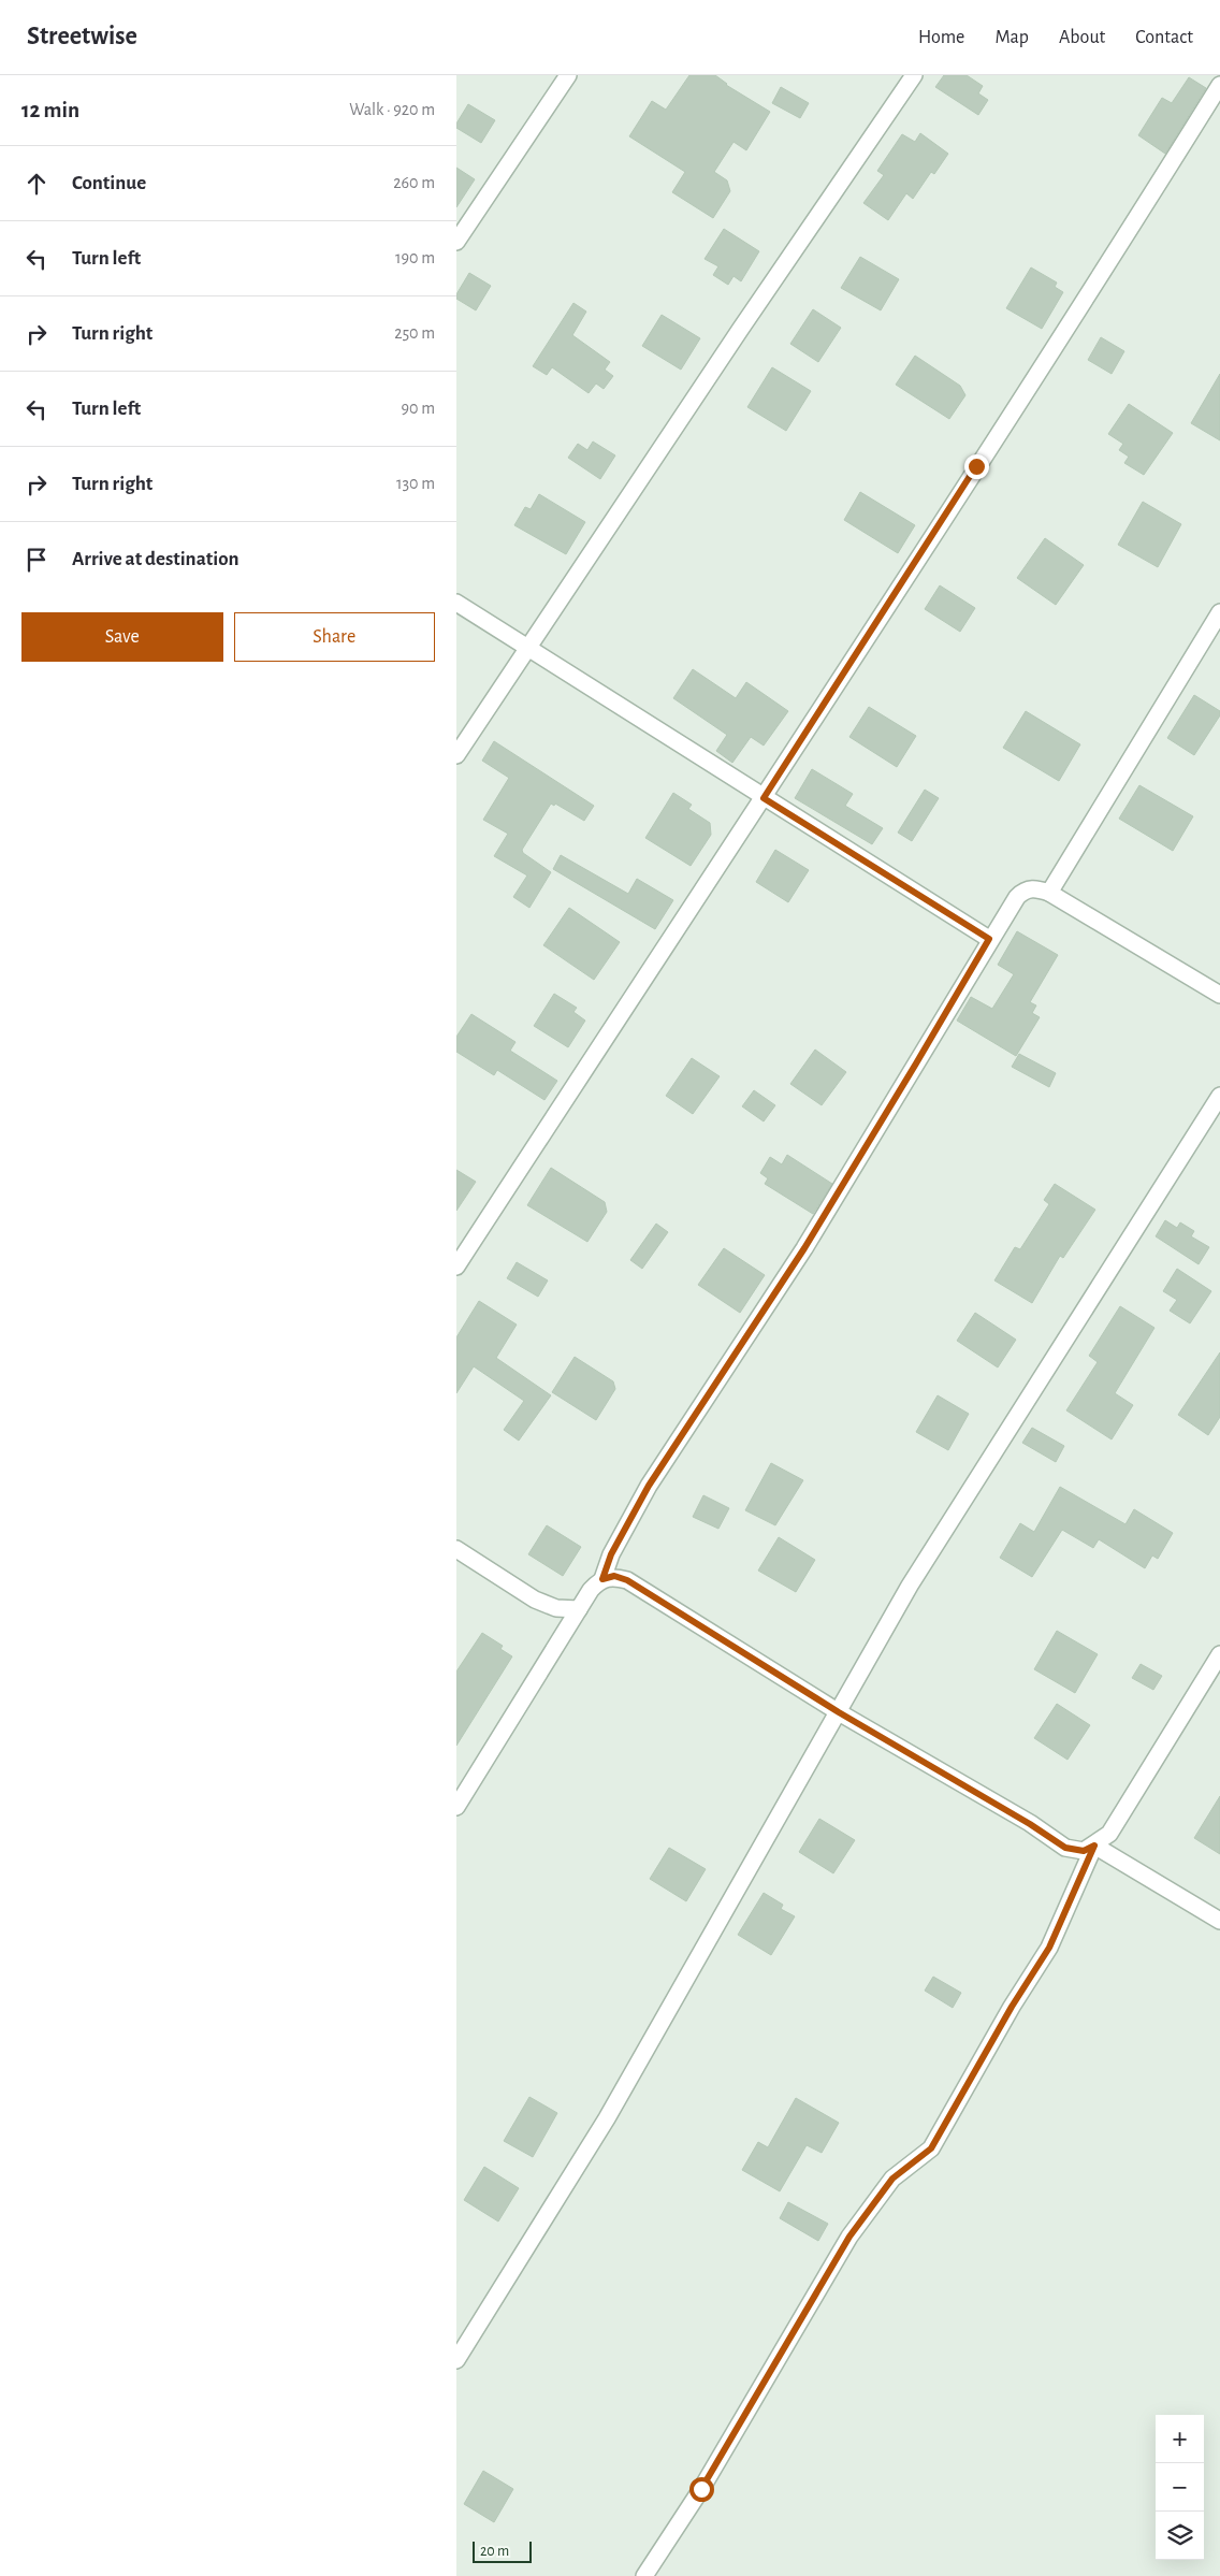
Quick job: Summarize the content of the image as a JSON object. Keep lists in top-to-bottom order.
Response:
{
  "scale_bar": "20 m",
  "page": {
    "header": "Streetwise",
    "nav": [
      "Home",
      "Map",
      "About",
      "Contact"
    ],
    "heading": ["12 min", "Walk · 920 m"],
    "list": [
      ["Continue", "260 m"],
      ["Turn left", "190 m"],
      ["Turn right", "250 m"],
      ["Turn left", "90 m"],
      ["Turn right", "130 m"],
      "Arrive at destination"
    ],
    "buttons": ["Save", "Share"],
    "map_buttons": ["+", "−"],
    "scale": "20 m"
  }
}
